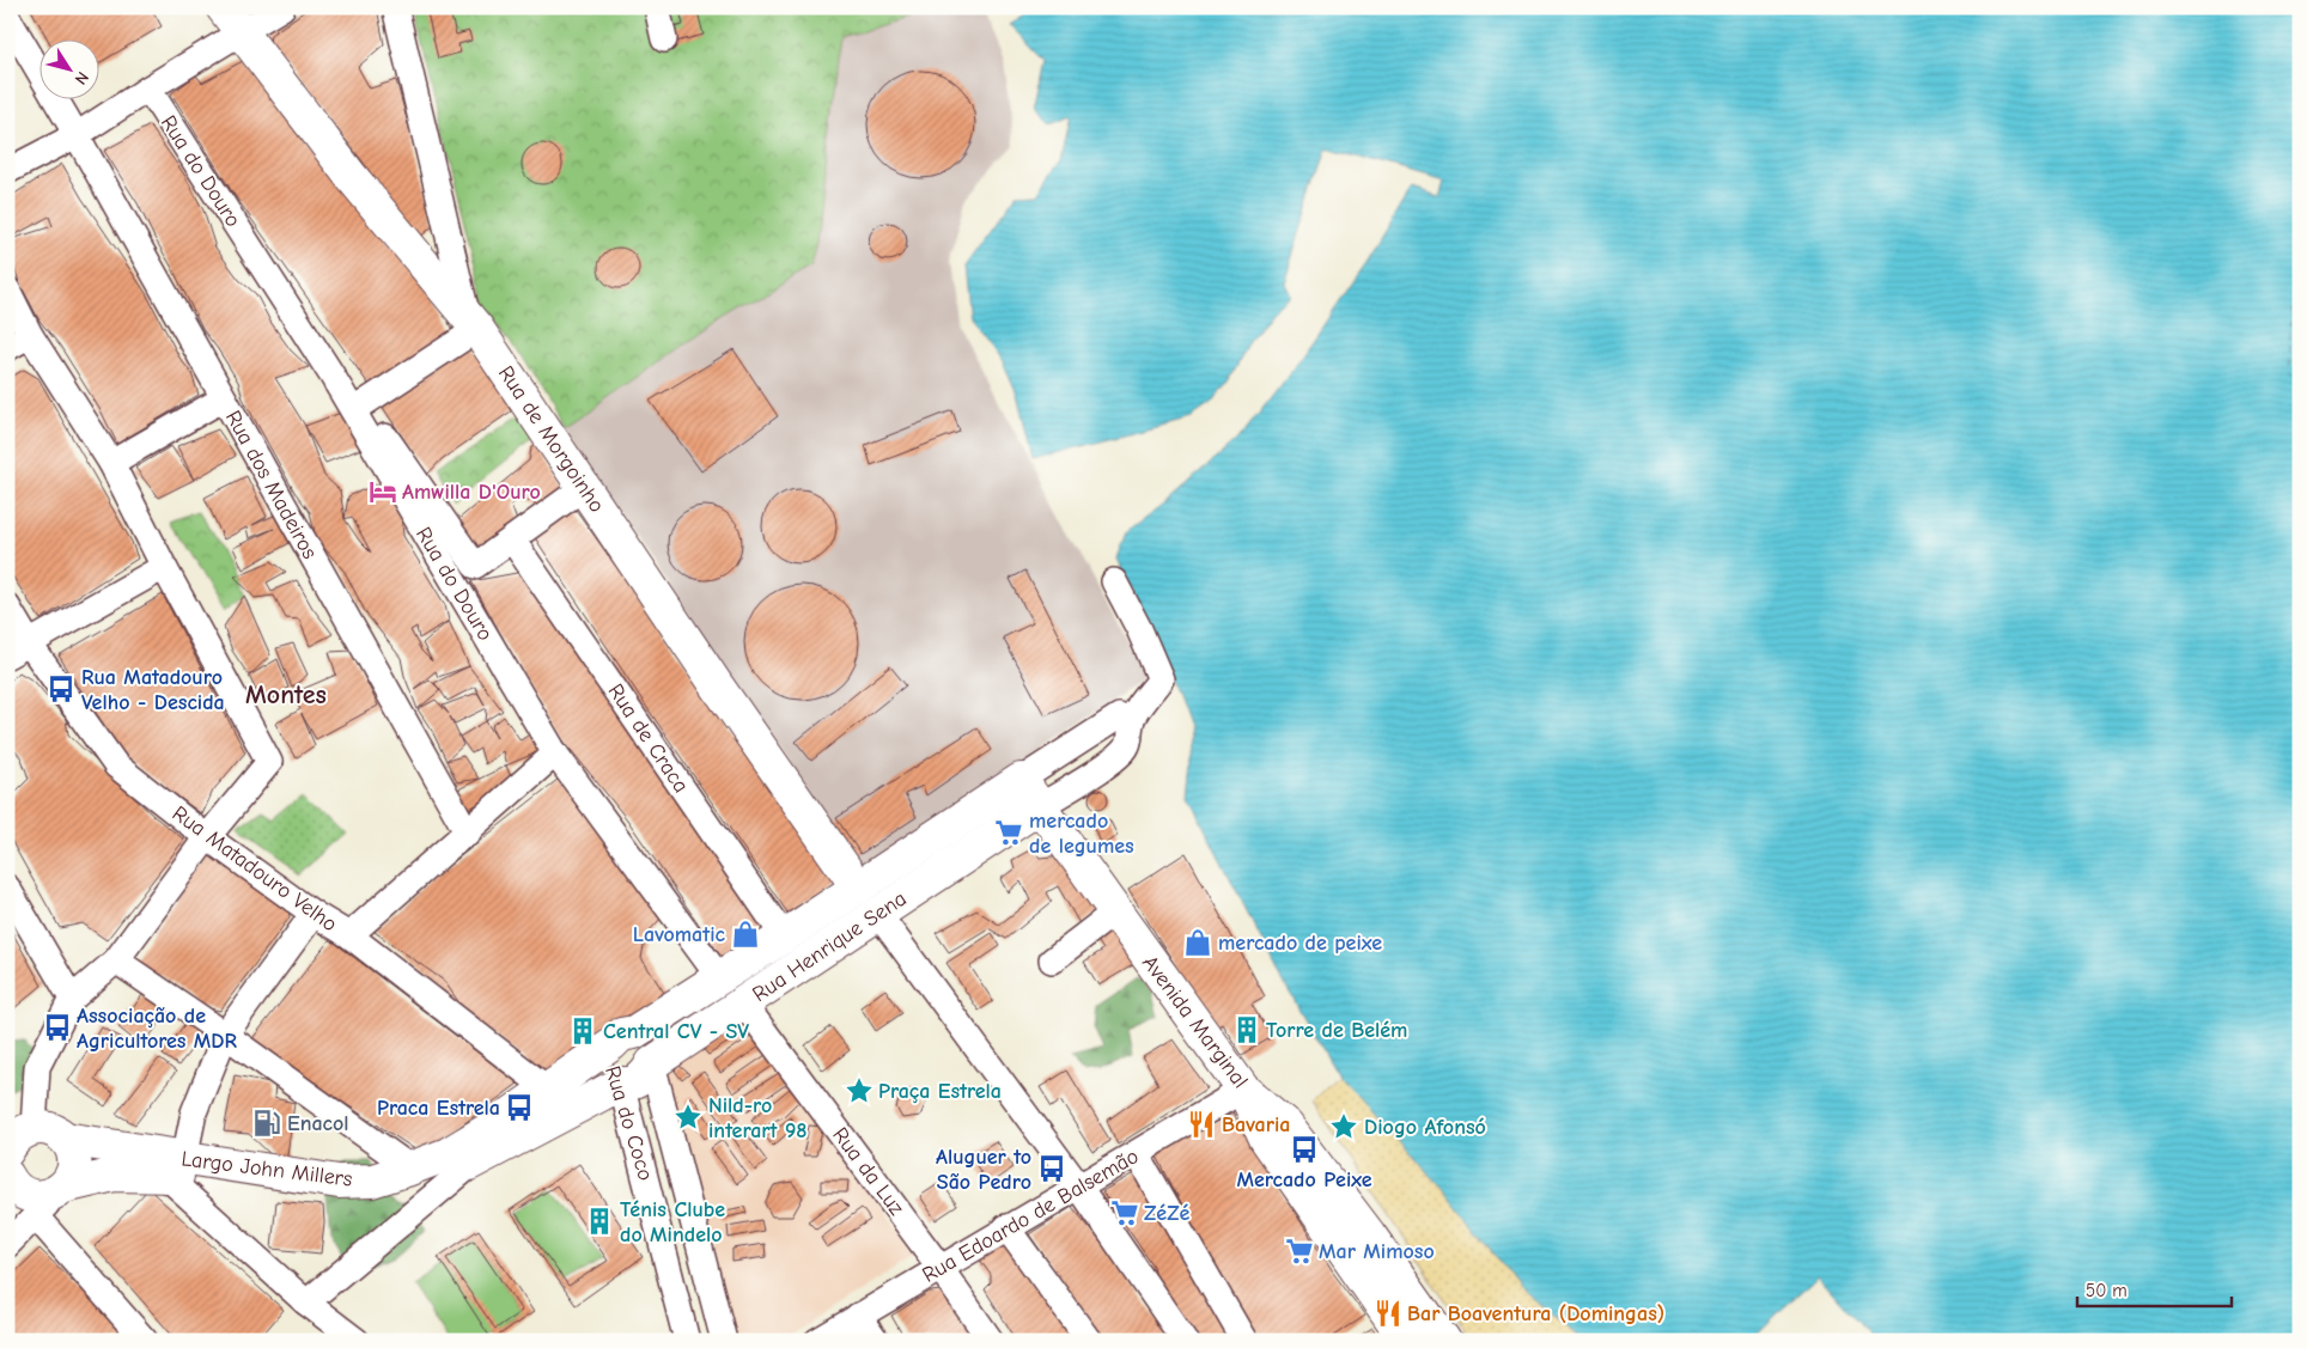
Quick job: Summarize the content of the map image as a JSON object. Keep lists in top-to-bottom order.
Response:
{
  "streets": {
    "main road": [
      "Rua de Morgoinho",
      "Rua Henrique Sena",
      "Avenida Marginal",
      "Rua do Coco",
      "Largo John Millers"
    ],
    "street": [
      "Rua do Douro",
      "Rua dos Madeiros",
      "Rua de Craca",
      "Rua Matadouro Velho",
      "Rua da Luz",
      "Rua Edoardo de Balsemão"
    ]
  },
  "crossings": [
    ["Rua do Douro", "Rua Henrique Sena"],
    ["Rua de Morgoinho", "Rua Henrique Sena"],
    ["Rua de Craca", "Rua Henrique Sena"],
    ["Rua Matadouro Velho", "Largo John Millers"],
    ["Rua Henrique Sena", "Avenida Marginal"],
    ["Rua Henrique Sena", "Rua do Coco"],
    ["Rua Henrique Sena", "Largo John Millers"],
    ["Rua Henrique Sena", "Rua da Luz"],
    ["Avenida Marginal", "Rua Edoardo de Balsemão"],
    ["Rua do Coco", "Largo John Millers"],
    ["Rua da Luz", "Rua Edoardo de Balsemão"]
  ],
  "districts": ["Montes"],
  "places": {
    "hotel": ["Amwilla D'Ouro"],
    "bus stop": [
      "Rua Matadouro Velho - Descida",
      "Associação de Agricultores MDR",
      "Praca Estrela",
      "Mercado Peixe",
      "Aluguer to São Pedro"
    ],
    "supermarket": ["mercado de legumes", "ZéZé", "Mar Mimoso"],
    "shop": ["Lavomatic", "mercado de peixe"],
    "building": ["Torre de Belém", "Central CV - SV", "Ténis Clube do Mindelo"],
    "place": ["Praça Estrela", "Nild-ro interart 98", "Diogo Afonsó"],
    "fuel station": ["Enacol"],
    "restaurant": ["Bavaria", "Bar Boaventura (Domingas)"]
  },
  "scale_bar": "50 m",
  "north": "bottom right"
}
